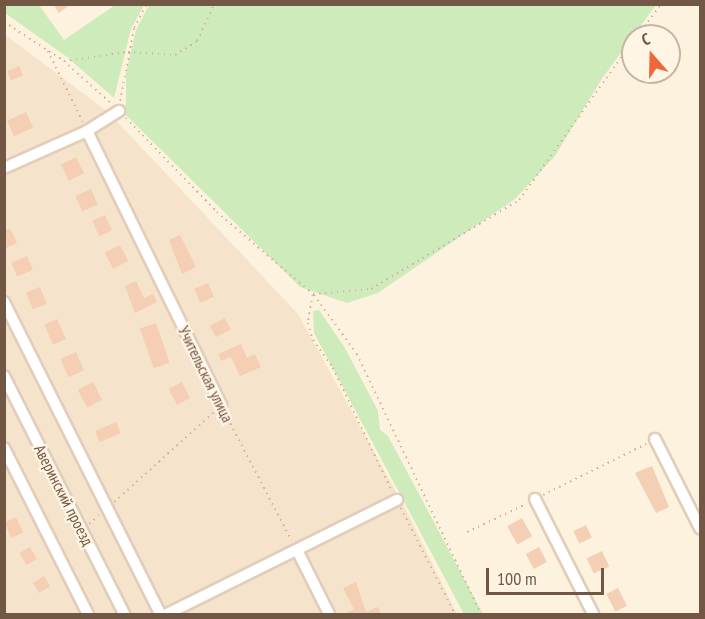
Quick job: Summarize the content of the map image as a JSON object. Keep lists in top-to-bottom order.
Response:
{
  "streets": {
    "street": ["Учительская улица", "Аверинский проезд"]
  },
  "scale_bar": "100 m",
  "north": "top"
}
